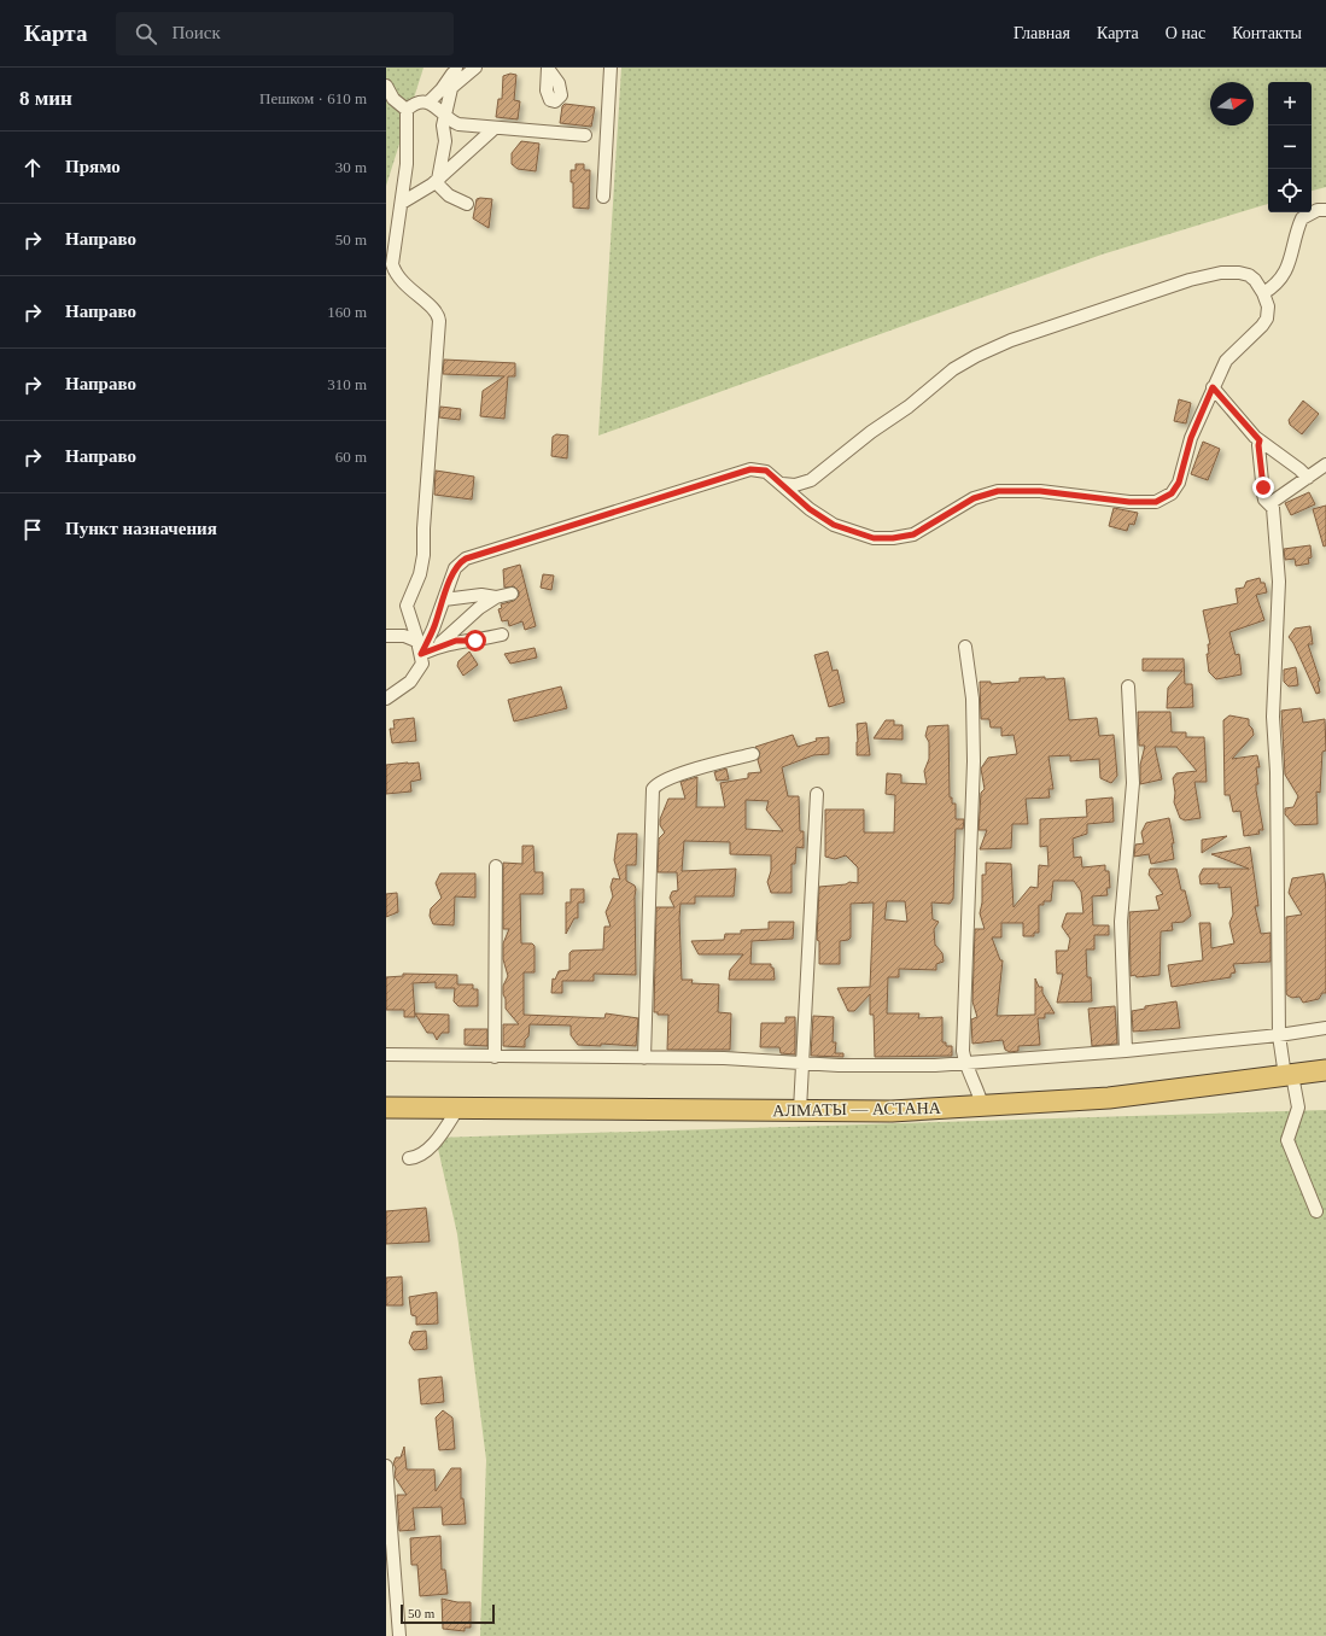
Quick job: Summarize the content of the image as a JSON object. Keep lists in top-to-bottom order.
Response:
{
  "streets": {
    "highway": ["АЛМАТЫ — АСТАНА"]
  },
  "scale_bar": "50 m",
  "north": "right",
  "page": {
    "header": "Карта",
    "search": "Поиск",
    "nav": [
      "Главная",
      "Карта",
      "О нас",
      "Контакты"
    ],
    "heading": ["8 мин", "Пешком · 610 m"],
    "map_buttons": ["+", "−"],
    "list": [
      ["Прямо", "30 m"],
      ["Направо", "50 m"],
      ["Направо", "160 m"],
      ["Направо", "310 m"],
      ["Направо", "60 m"],
      "Пункт назначения"
    ],
    "scale": "50 m"
  }
}
